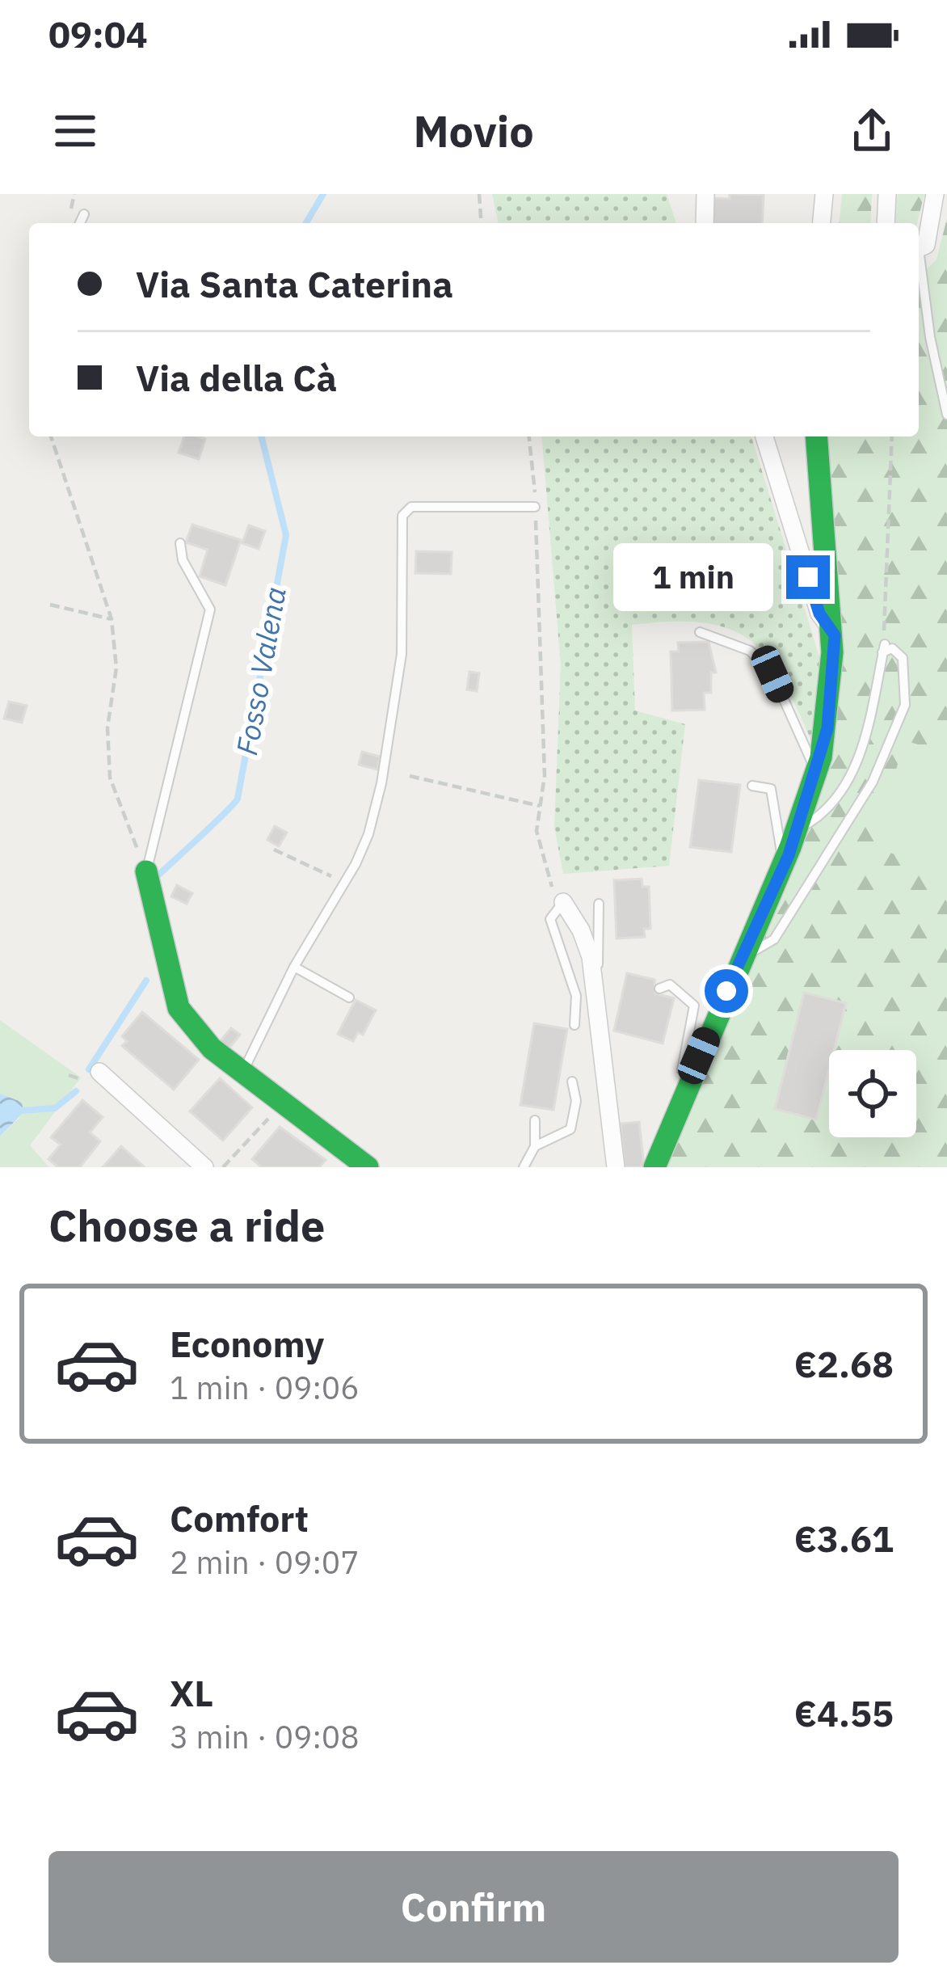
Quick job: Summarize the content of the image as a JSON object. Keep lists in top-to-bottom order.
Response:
{
  "water": ["Fosso Valena"],
  "page": {
    "status": "09:04",
    "header": "Movio",
    "banner": ["Via Santa Caterina", "Via della Cà"],
    "bubble": "1 min",
    "heading": "Choose a ride",
    "list": [
      {
        "name": "Economy",
        "note": "1 min · 09:06",
        "value": "€2.68"
      },
      {
        "name": "Comfort",
        "note": "2 min · 09:07",
        "value": "€3.61"
      },
      {
        "name": "XL",
        "note": "3 min · 09:08",
        "value": "€4.55"
      }
    ],
    "buttons": "Confirm"
  }
}
